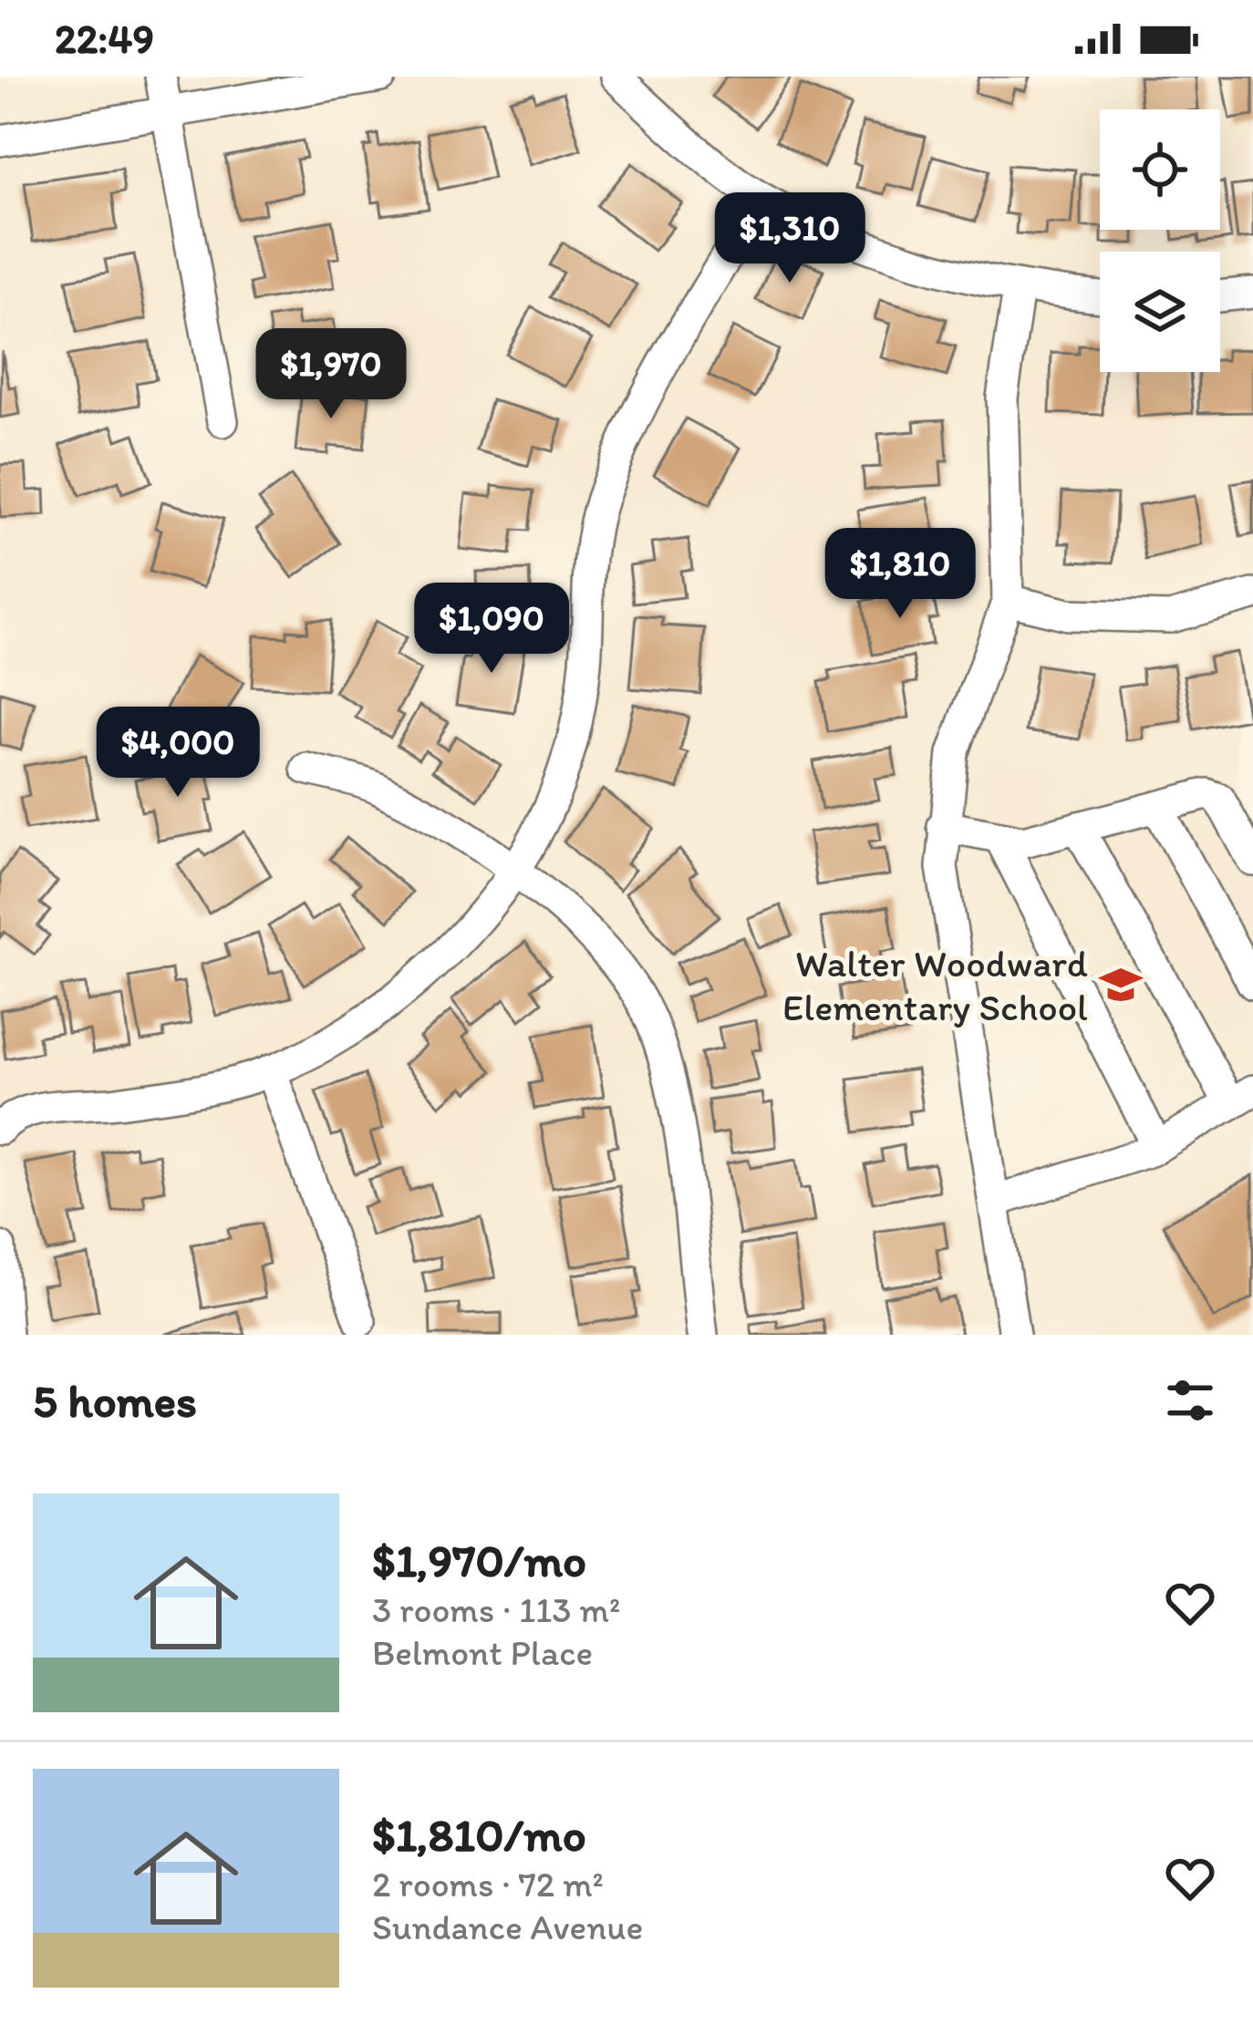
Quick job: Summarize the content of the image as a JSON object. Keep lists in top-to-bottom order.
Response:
{
  "places": {
    "school or university": ["Walter Woodward Elementary School"]
  },
  "page": {
    "status": "22:49",
    "price": [
      "$1,310",
      "$1,970",
      "$1,810",
      "$1,090",
      "$4,000"
    ],
    "heading": "5 homes",
    "list": [
      {
        "name": "$1,970/mo",
        "note": "3 rooms · 113 m² · Belmont Place"
      },
      {
        "name": "$1,810/mo",
        "note": "2 rooms · 72 m² · Sundance Avenue"
      }
    ]
  }
}
